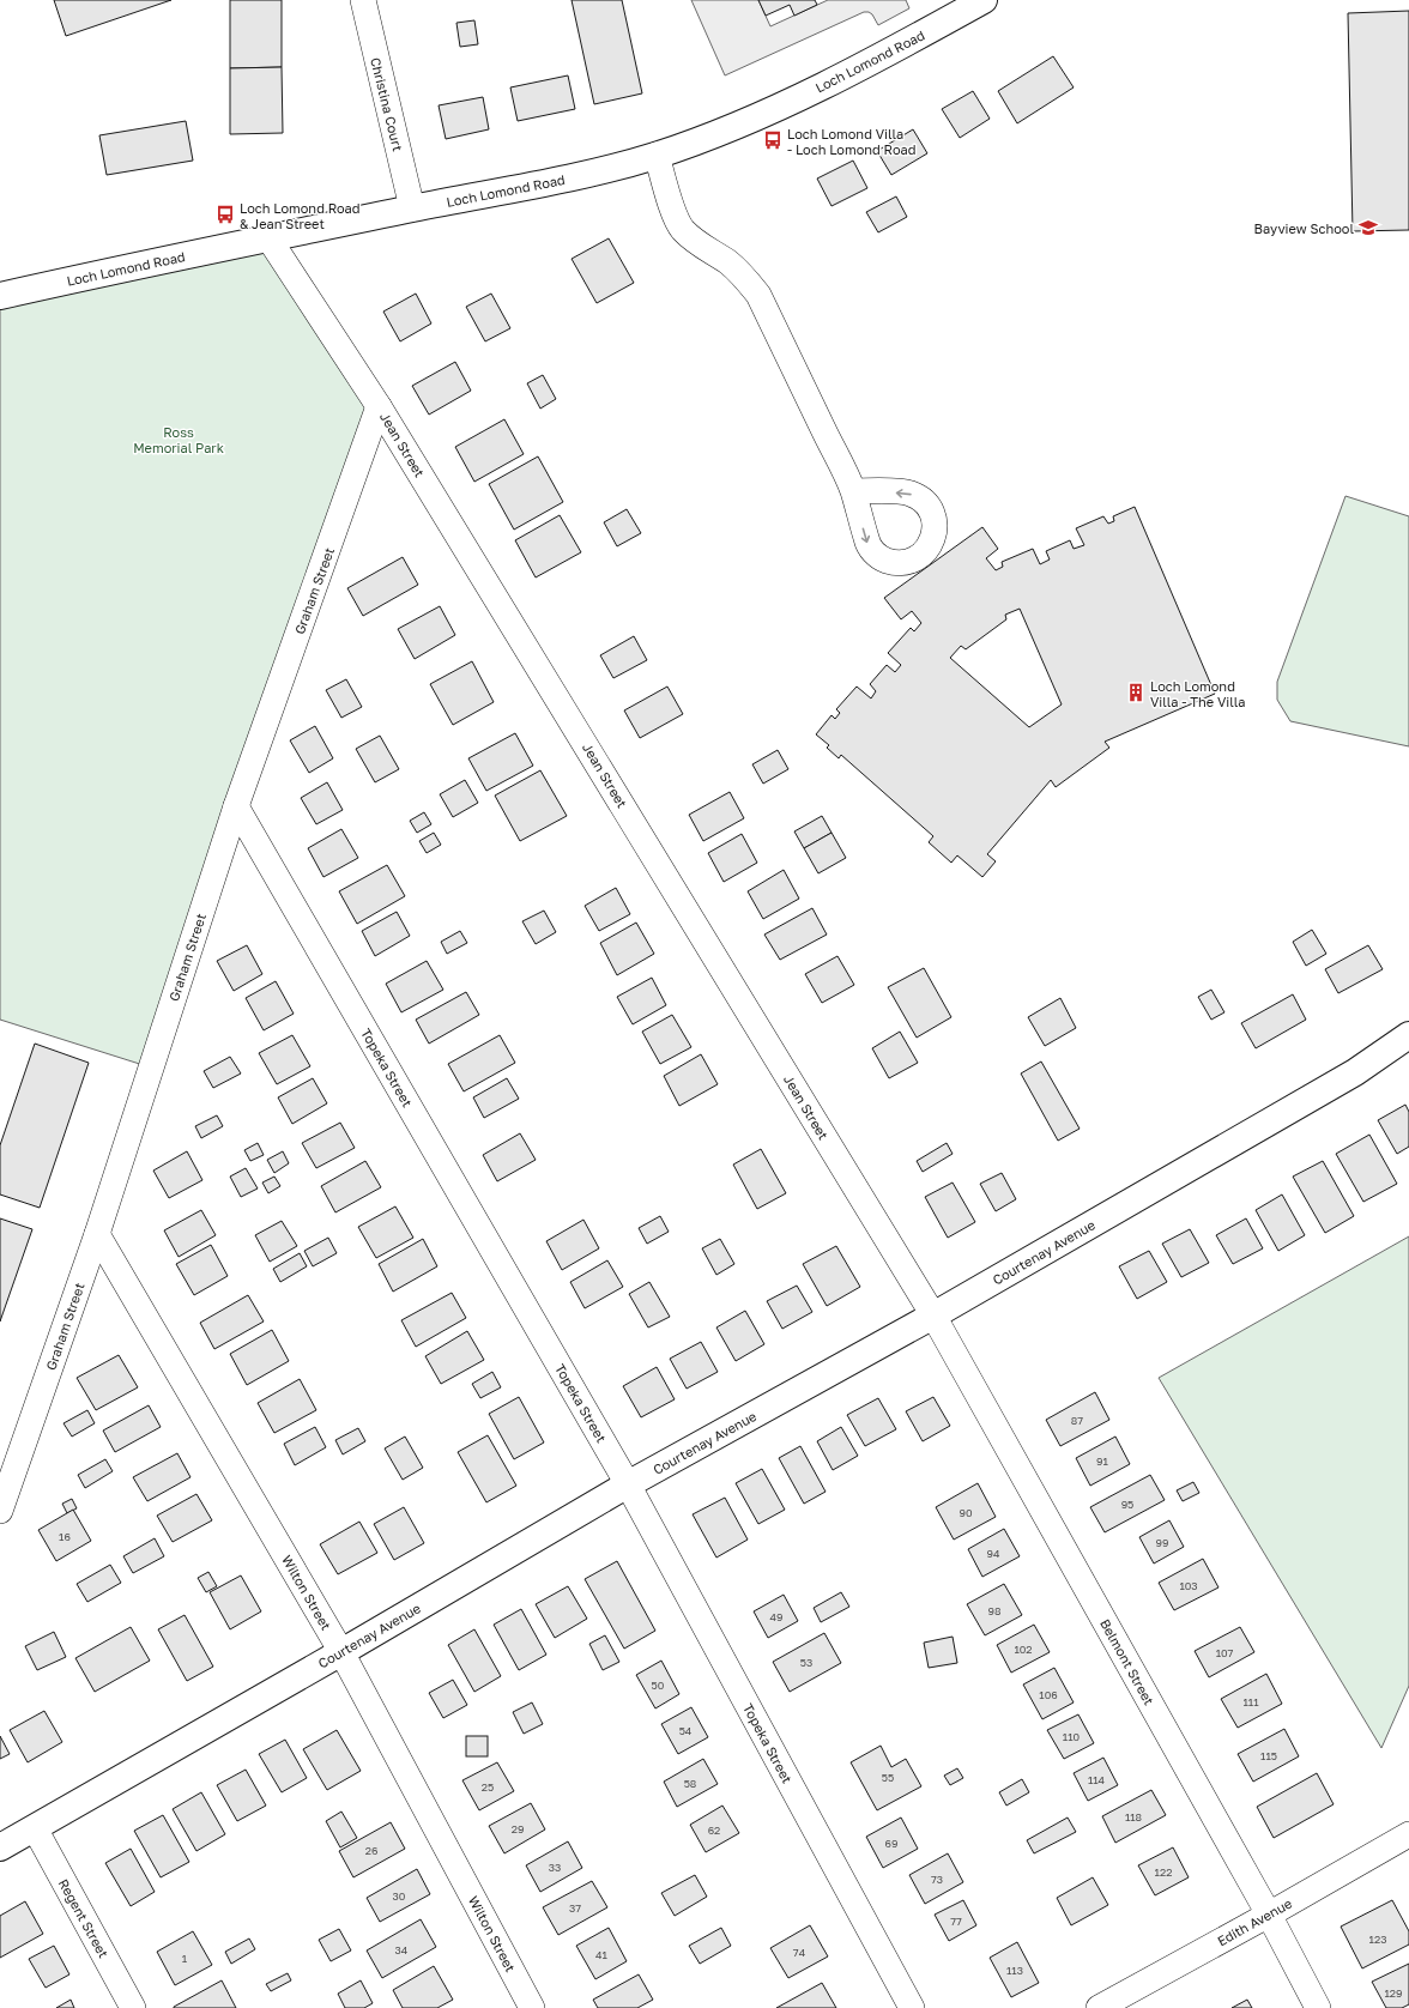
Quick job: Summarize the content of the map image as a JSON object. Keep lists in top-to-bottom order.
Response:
{
  "streets": {
    "street": [
      "Loch Lomond Road",
      "Christina Court",
      "Jean Street",
      "Graham Street",
      "Topeka Street",
      "Courtenay Avenue",
      "Wilton Street",
      "Belmont Street",
      "Regent Street",
      "Edith Avenue"
    ]
  },
  "crossings": [
    ["Loch Lomond Road", "Christina Court"],
    ["Loch Lomond Road", "Jean Street"],
    ["Jean Street", "Graham Street"],
    ["Jean Street", "Courtenay Avenue"],
    ["Jean Street", "Belmont Street"],
    ["Graham Street", "Topeka Street"],
    ["Graham Street", "Wilton Street"],
    ["Topeka Street", "Courtenay Avenue"],
    ["Courtenay Avenue", "Wilton Street"],
    ["Courtenay Avenue", "Belmont Street"],
    ["Courtenay Avenue", "Regent Street"],
    ["Belmont Street", "Edith Avenue"]
  ],
  "parks": ["Ross Memorial Park"],
  "places": {
    "bus stop": ["Loch Lomond Villa - Loch Lomond Road", "Loch Lomond Road & Jean Street"],
    "school or university": ["Bayview School"],
    "building": ["Loch Lomond Villa - The Villa"]
  },
  "house_numbers": [
    "87",
    "91",
    "95",
    "90",
    "16",
    "99",
    "94",
    "103",
    "98",
    "49",
    "102",
    "107",
    "53",
    "50",
    "106",
    "111",
    "54",
    "110",
    "115",
    "55",
    "114",
    "58",
    "25",
    "118",
    "29",
    "62",
    "69",
    "26",
    "33",
    "122",
    "73",
    "30",
    "37",
    "77",
    "123",
    "34",
    "74",
    "41",
    "1",
    "113",
    "129"
  ]
}
